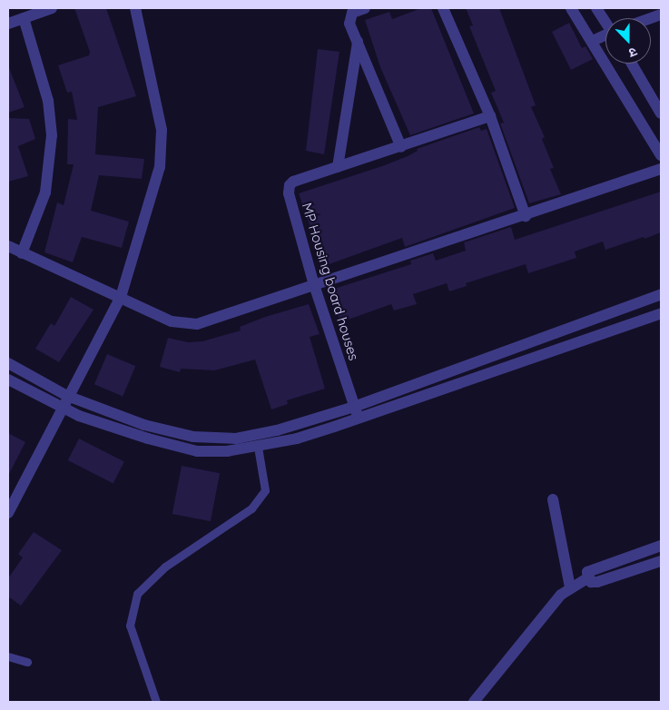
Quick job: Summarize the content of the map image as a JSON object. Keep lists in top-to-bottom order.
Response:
{
  "streets": {
    "street": ["MP Housing board houses"]
  },
  "north": "bottom"
}
